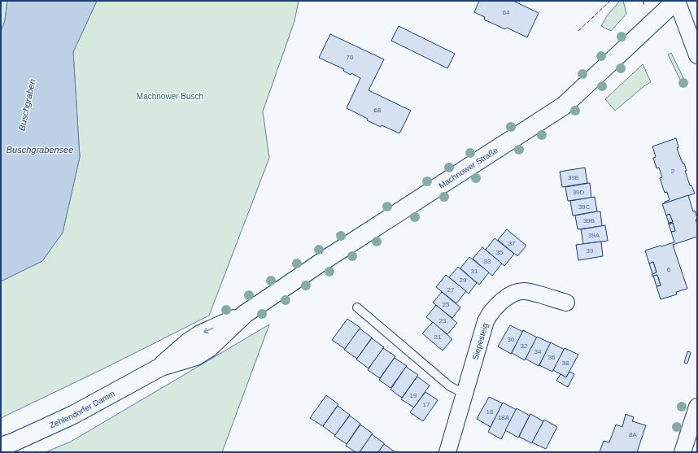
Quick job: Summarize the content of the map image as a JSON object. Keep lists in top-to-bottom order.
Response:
{
  "streets": {
    "main road": ["Machnower Straße", "Zehlendorfer Damm"],
    "street": ["Siepesteig"]
  },
  "crossings": [
    ["Machnower Straße", "Zehlendorfer Damm"]
  ],
  "water": ["Buschgraben", "Buschgrabensee"],
  "parks": ["Machnower Busch"],
  "house_numbers": [
    "64",
    "70",
    "68",
    "2",
    "39E",
    "39D",
    "39C",
    "39B",
    "39A",
    "37",
    "39",
    "35",
    "33",
    "6",
    "31",
    "29",
    "27",
    "25",
    "23",
    "21",
    "30",
    "32",
    "34",
    "36",
    "38",
    "19",
    "17",
    "18",
    "18A",
    "8A"
  ]
}
